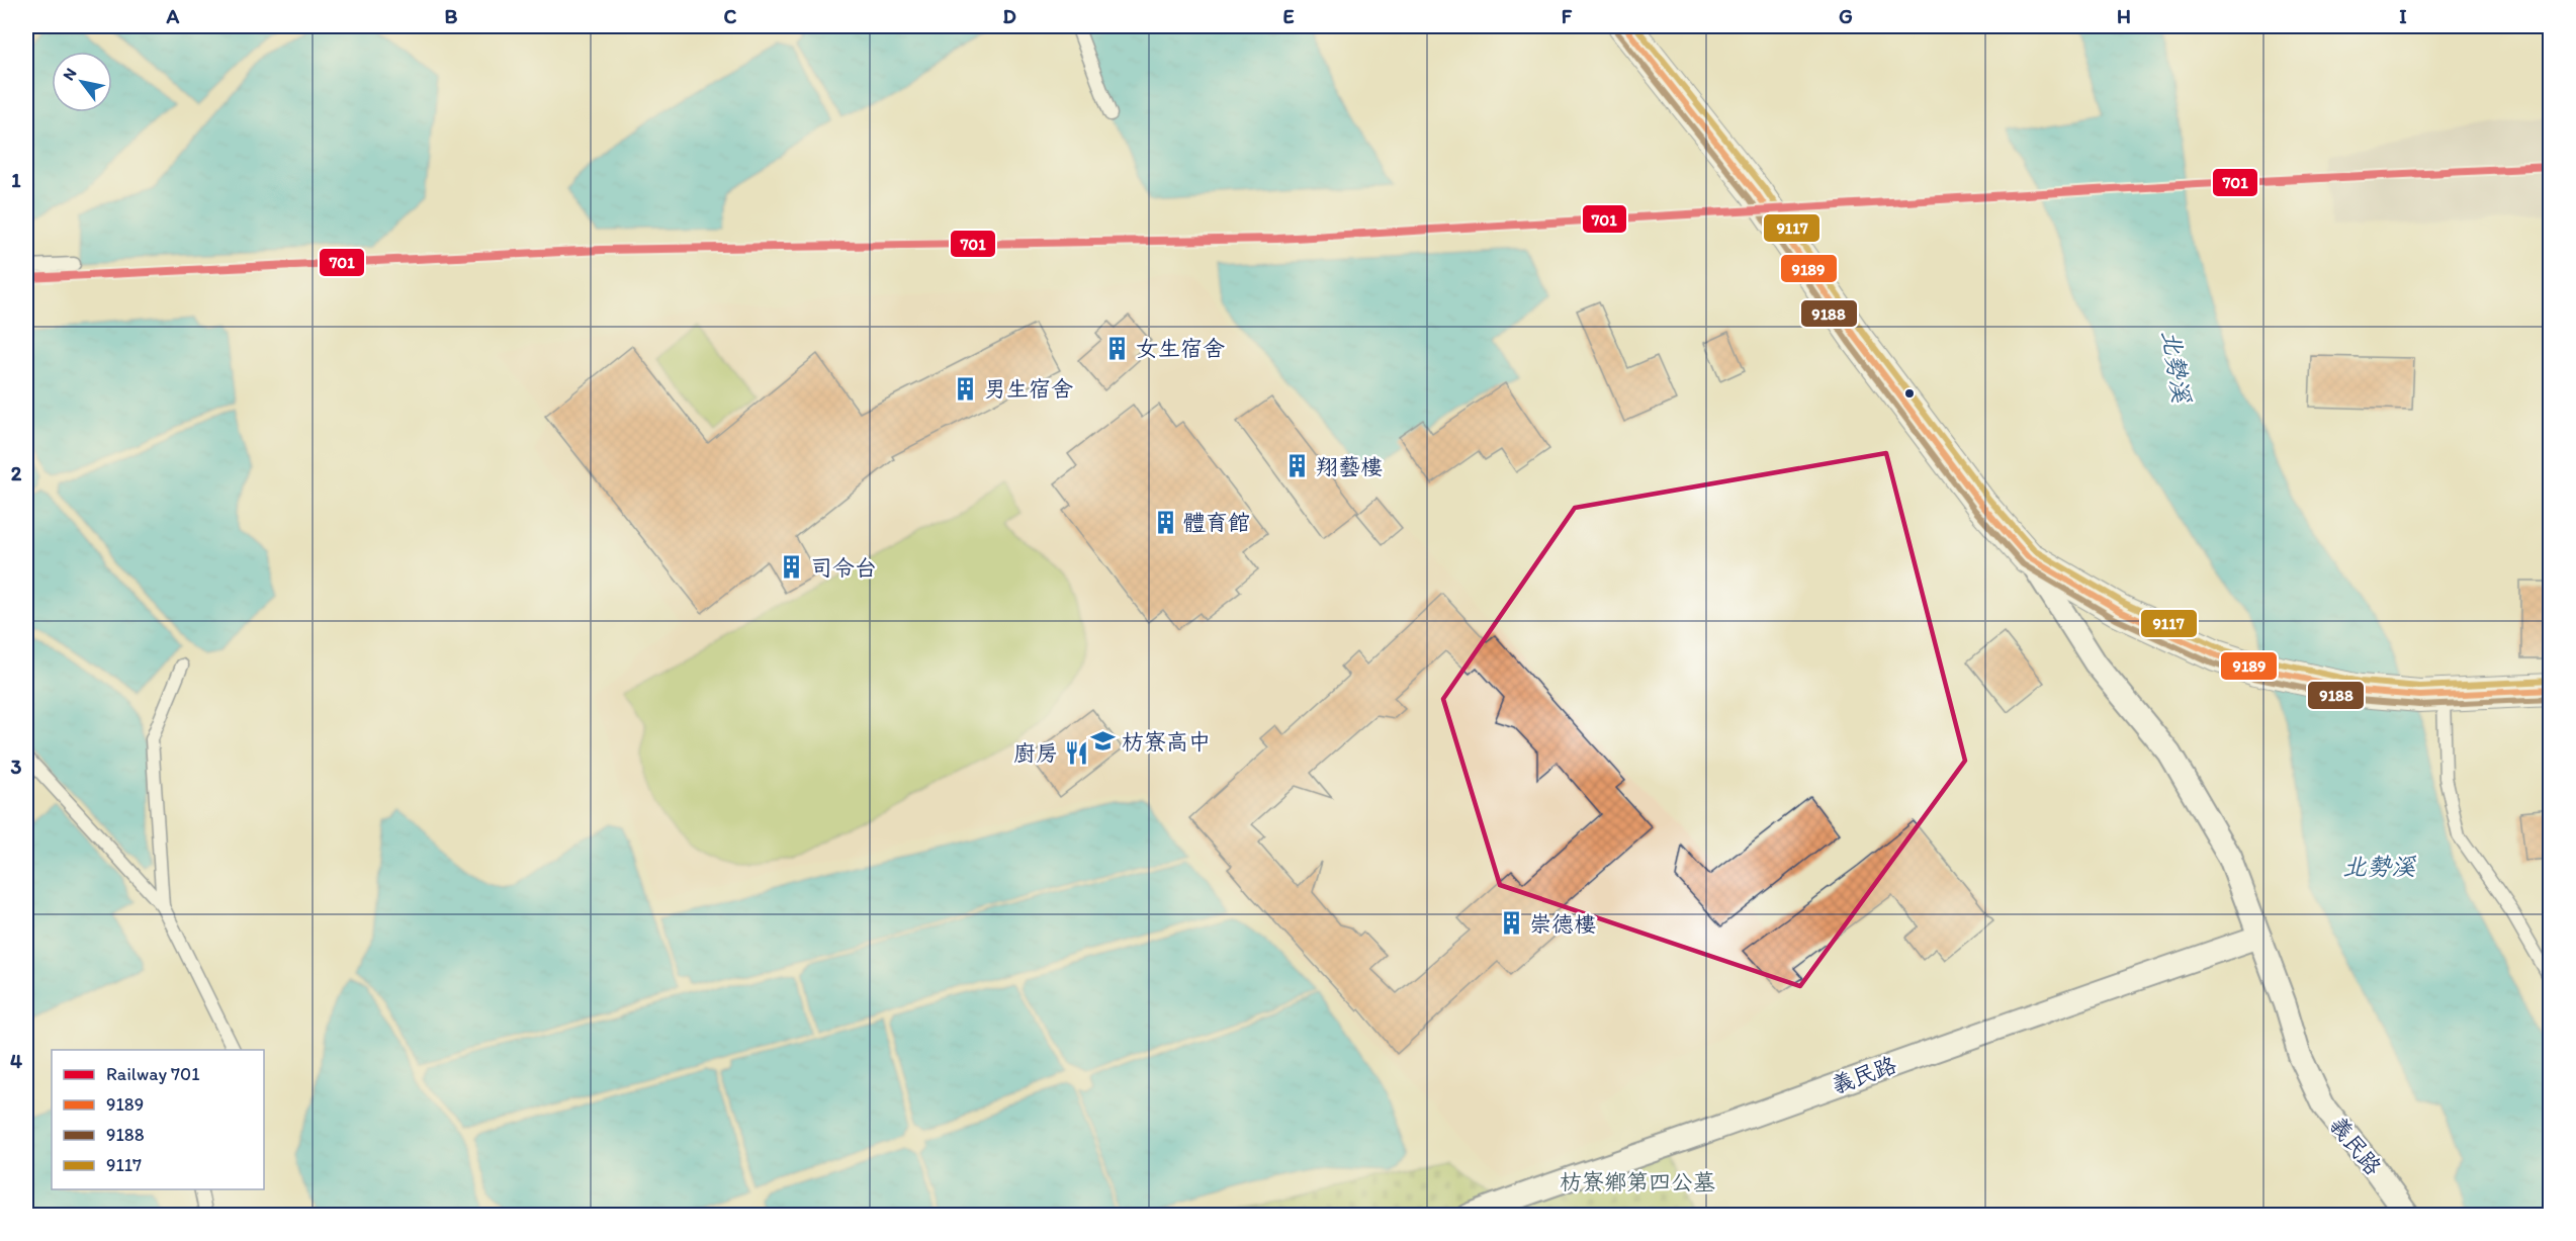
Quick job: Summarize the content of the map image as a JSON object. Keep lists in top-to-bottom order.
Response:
{
  "streets": {
    "street": ["義民路"]
  },
  "water": ["北勢溪"],
  "parks": ["枋寮鄉第四公墓"],
  "places": {
    "building": [
      "女生宿舍",
      "男生宿舍",
      "翔藝樓",
      "體育館",
      "司令台",
      "崇德樓"
    ],
    "school or university": ["枋寮高中"],
    "restaurant": ["廚房"]
  },
  "lines": [
    "transit line 9189",
    "transit line 9117",
    "transit line 9188",
    "rail line 701"
  ],
  "legend": [
    "Railway 701",
    "9189",
    "9188",
    "9117"
  ],
  "north": "top left",
  "grid": {
    "columns": [
      "A",
      "B",
      "C",
      "D",
      "E",
      "F",
      "G",
      "H",
      "I"
    ],
    "rows": [
      "1",
      "2",
      "3",
      "4"
    ]
  }
}
